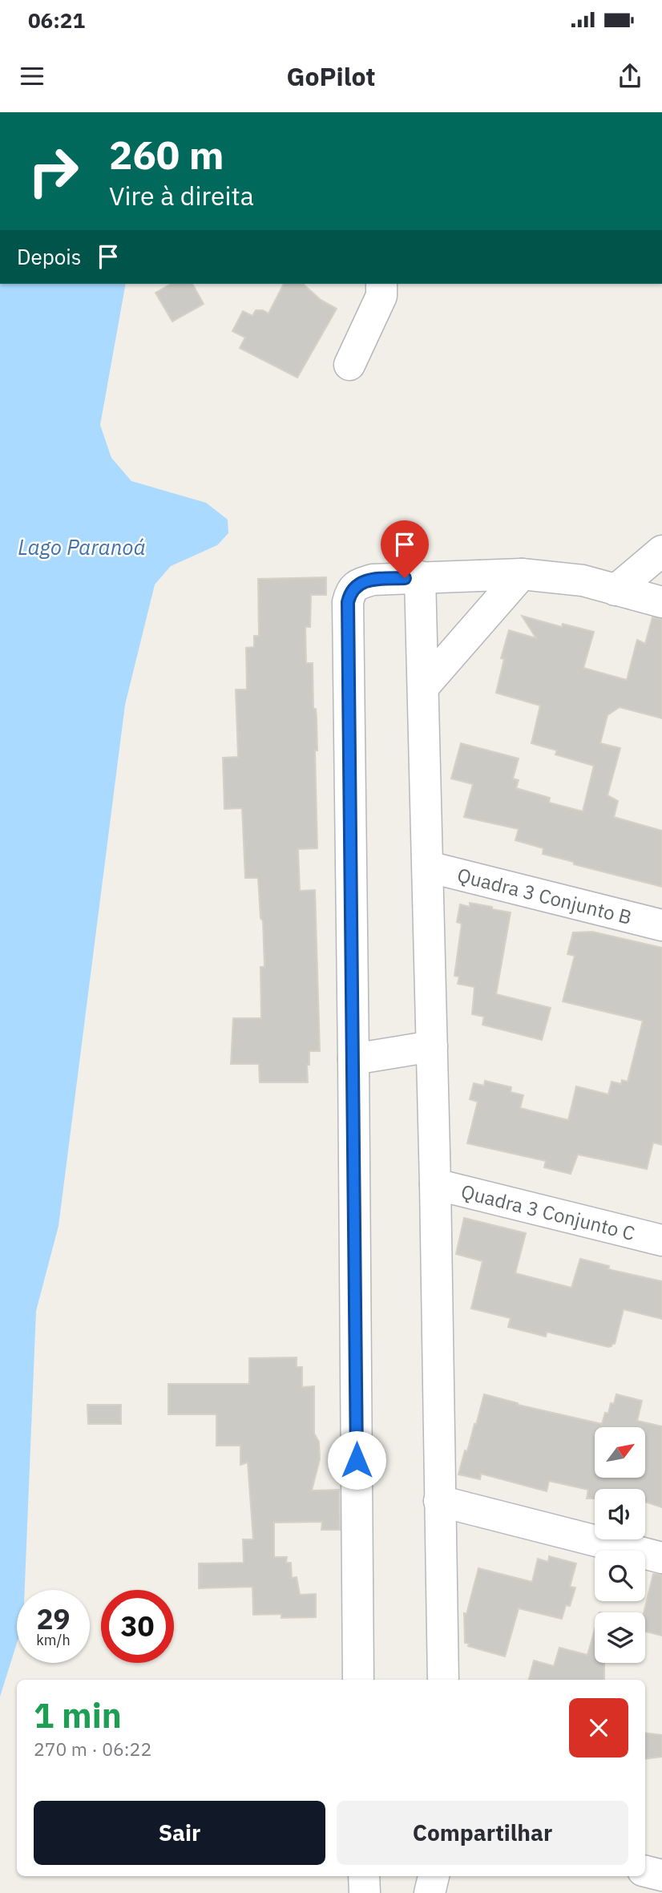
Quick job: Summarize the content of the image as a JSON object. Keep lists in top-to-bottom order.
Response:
{
  "streets": {
    "street": ["Quadra 3 Conjunto B", "Quadra 3 Conjunto C"]
  },
  "water": ["Lago Paranoá"],
  "north": "top right",
  "page": {
    "status": "06:21",
    "header": "GoPilot",
    "turn": ["260 m", "Vire à direita"],
    "then": "Depois",
    "speed": "29 km/h",
    "limit": "30",
    "heading": ["1 min", "270 m · 06:22"],
    "buttons": ["Sair", "Compartilhar"]
  }
}
